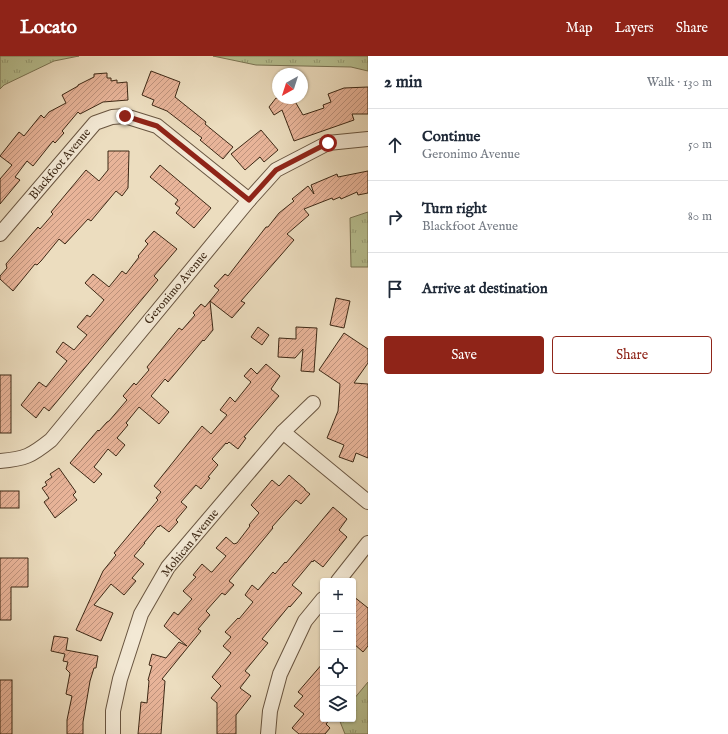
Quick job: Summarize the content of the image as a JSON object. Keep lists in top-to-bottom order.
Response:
{
  "streets": {
    "street": ["Blackfoot Avenue", "Geronimo Avenue", "Mohican Avenue"]
  },
  "crossings": [
    ["Blackfoot Avenue", "Geronimo Avenue"]
  ],
  "north": "bottom left",
  "page": {
    "header": "Locato",
    "nav": ["Map", "Layers", "Share"],
    "heading": ["2 min", "Walk · 130 m"],
    "list": [
      ["Continue", "Geronimo Avenue", "50 m"],
      ["Turn right", "Blackfoot Avenue", "80 m"],
      "Arrive at destination"
    ],
    "buttons": ["Save", "Share"],
    "map_buttons": ["+", "−"]
  }
}
